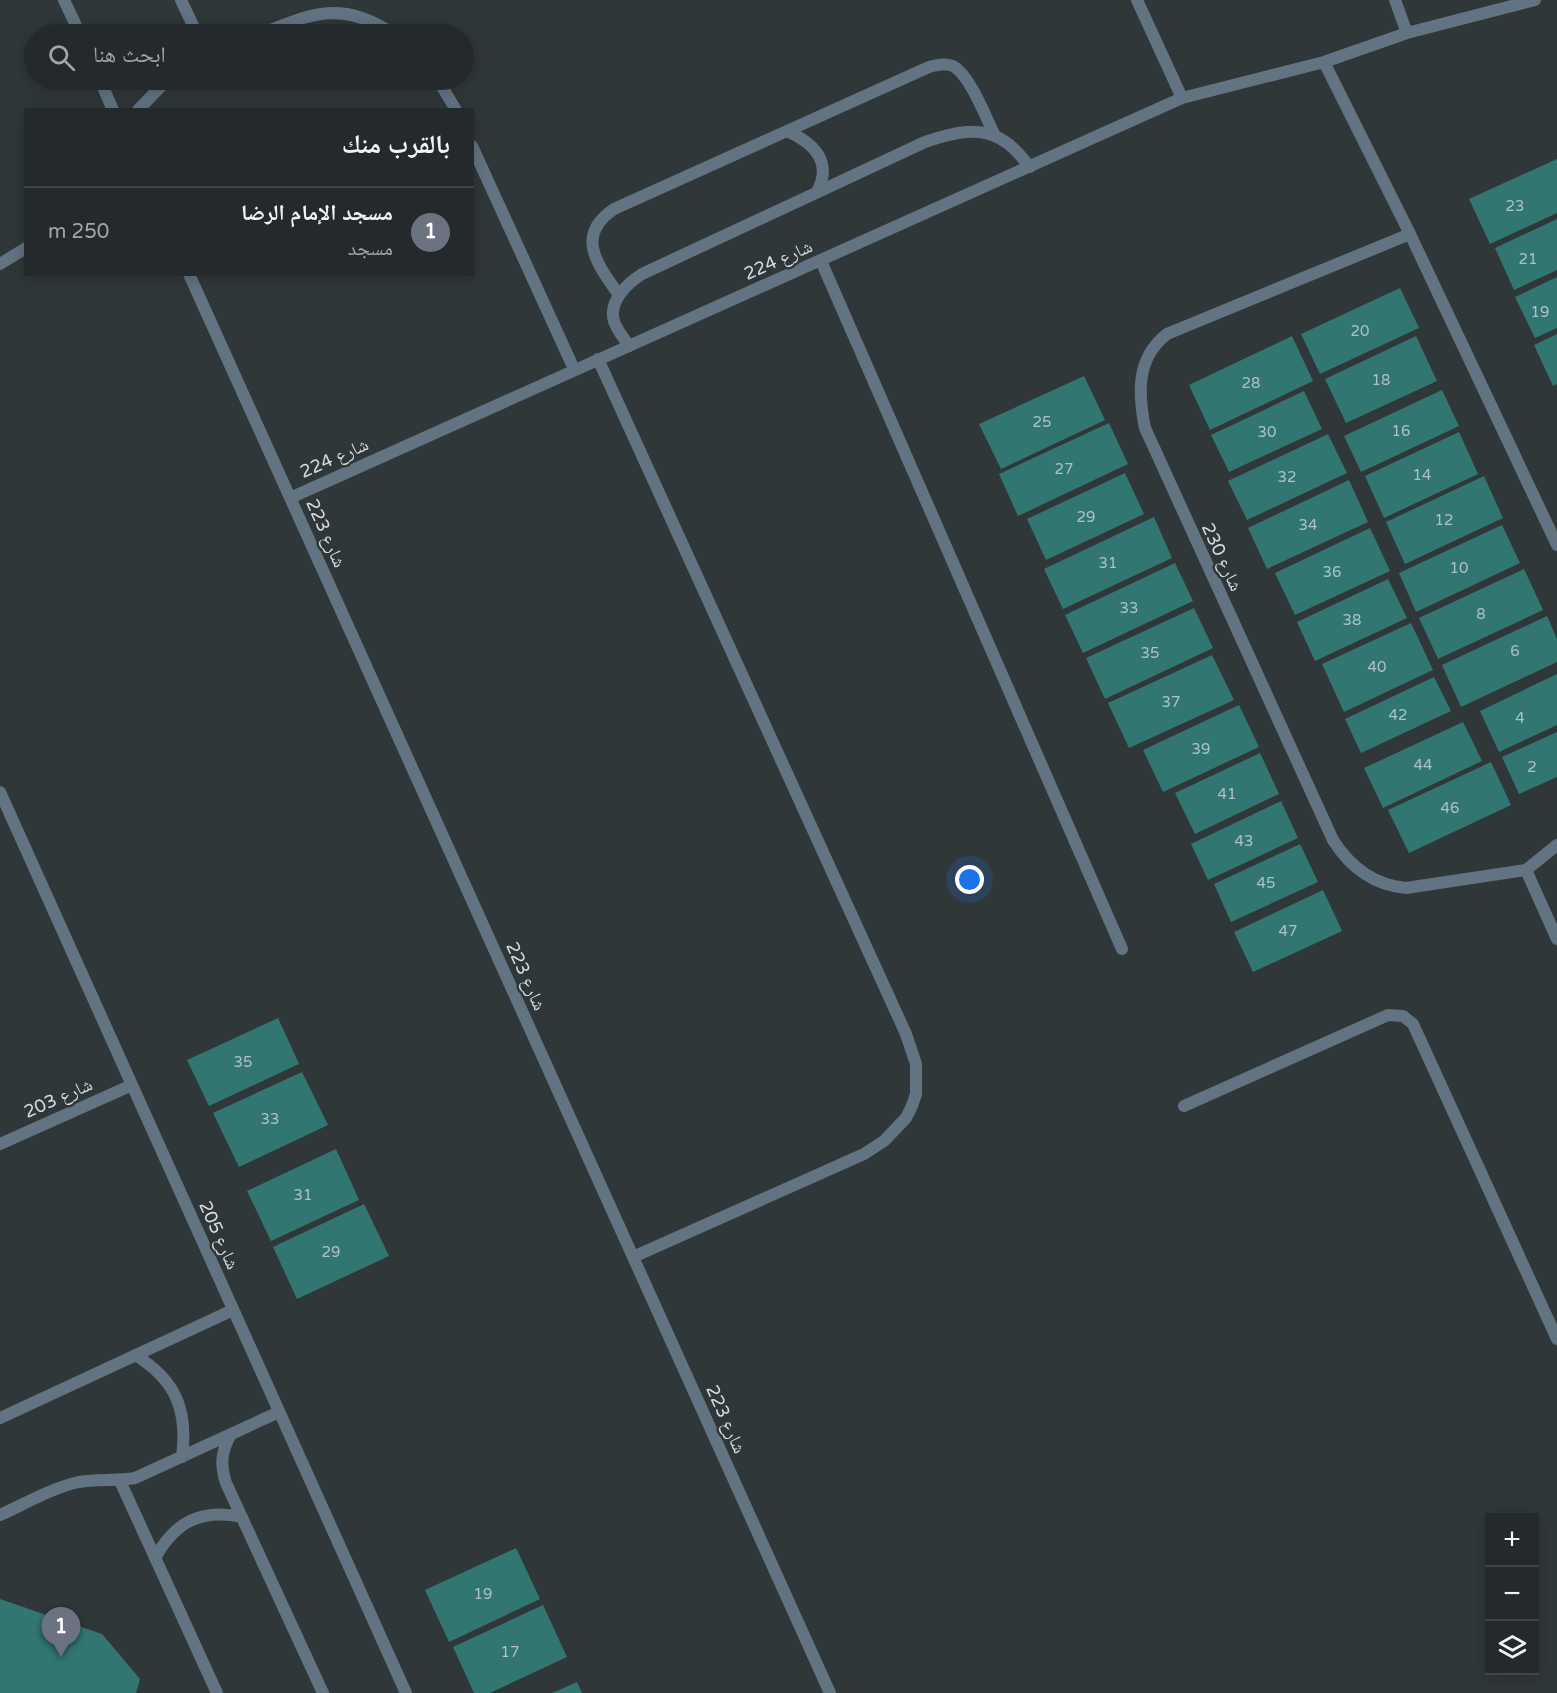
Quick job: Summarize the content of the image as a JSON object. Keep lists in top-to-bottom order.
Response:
{
  "streets": {
    "street": [
      "شارع 224",
      "شارع 223",
      "شارع 230",
      "شارع 203",
      "شارع 205"
    ]
  },
  "crossings": [
    ["شارع 224", "شارع 223"],
    ["شارع 203", "شارع 205"]
  ],
  "house_numbers": [
    "23",
    "21",
    "19",
    "20",
    "18",
    "28",
    "25",
    "16",
    "30",
    "27",
    "14",
    "32",
    "29",
    "12",
    "34",
    "31",
    "10",
    "36",
    "33",
    "8",
    "38",
    "6",
    "35",
    "40",
    "37",
    "42",
    "4",
    "39",
    "44",
    "2",
    "41",
    "46",
    "43",
    "45",
    "47",
    "35",
    "33",
    "31",
    "29",
    "19",
    "17"
  ],
  "page": {
    "search": "ابحث هنا",
    "heading": "بالقرب منك",
    "list": [
      {
        "mark": "1",
        "name": "مسجد الإمام الرضا",
        "note": "مسجد",
        "value": "250 m"
      }
    ],
    "map_buttons": ["+", "−"],
    "pins": "1"
  }
}
